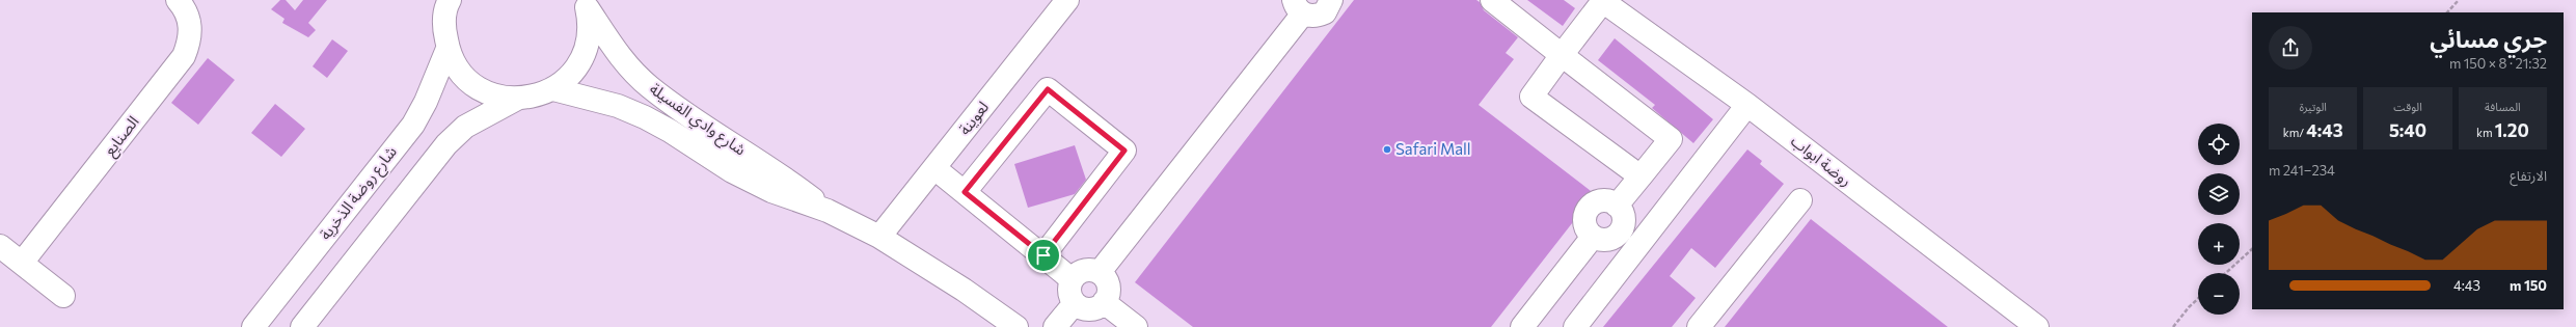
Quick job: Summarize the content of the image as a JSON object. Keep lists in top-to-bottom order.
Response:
{
  "streets": {
    "street": [
      "لعوينة",
      "شارع وادي الفسيلة",
      "الصنايع",
      "روضة ابواب",
      "شارع روضة الذخرية"
    ]
  },
  "crossings": [
    ["لعوينة", "شارع وادي الفسيلة"]
  ],
  "places": ["Safari Mall"],
  "page": {
    "heading": ["جري مسائي", "21:32 · 8 × 150 m"],
    "stats": [
      ["المسافة", "1.20 km"],
      ["الوقت", "5:40"],
      ["الوتيرة", "4:43 /km"]
    ],
    "map_buttons": ["+", "−"],
    "chart": ["الارتفاع", "234–241 m"],
    "list": [
      {
        "name": "150 m",
        "note": "4:43"
      }
    ]
  }
}
